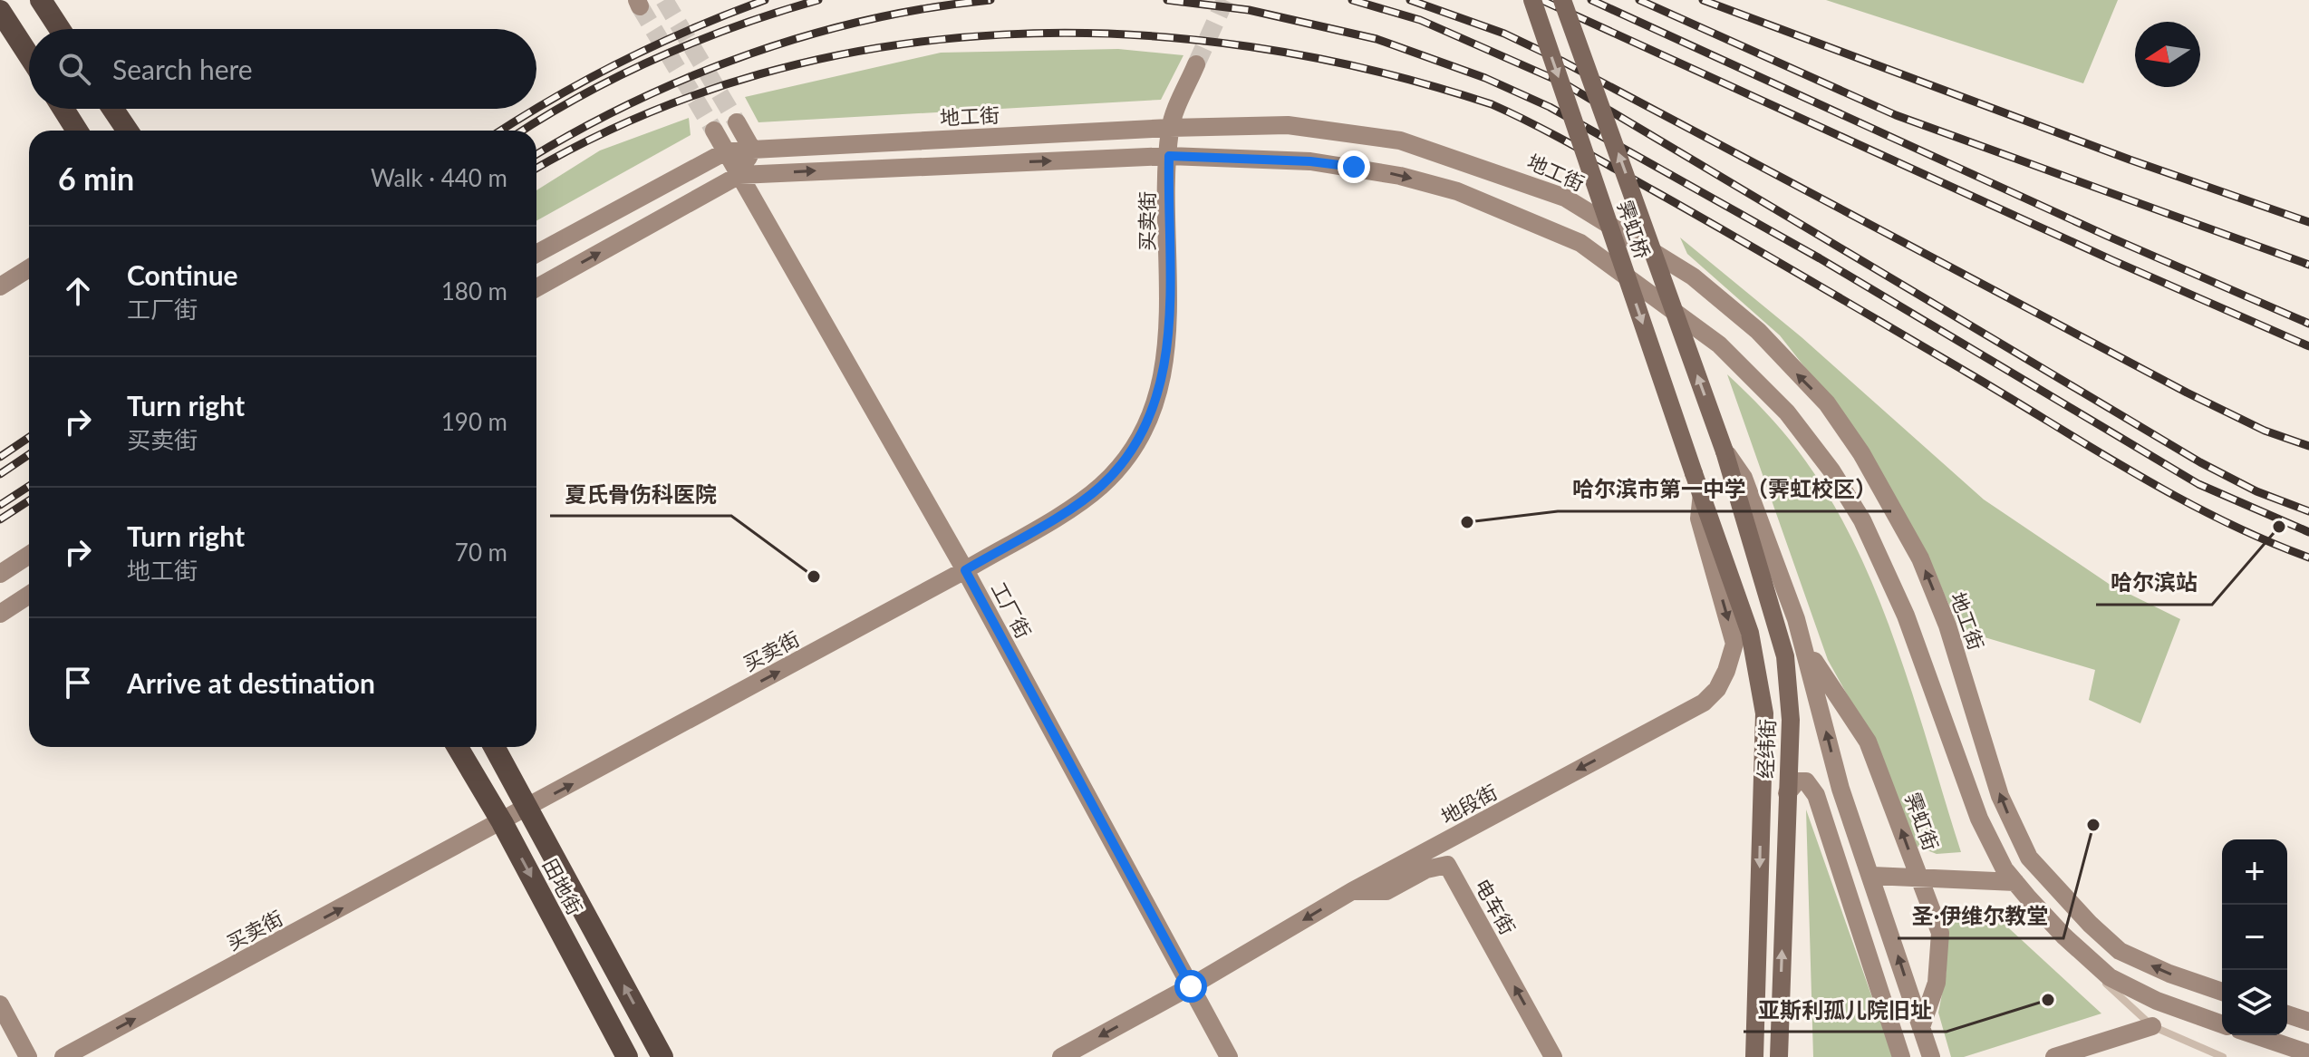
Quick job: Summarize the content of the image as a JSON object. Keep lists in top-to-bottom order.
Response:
{
  "streets": {
    "highway": ["田地街"],
    "main road": [
      "地工街",
      "买卖街",
      "霁虹桥",
      "工厂街",
      "经纬街",
      "地段街",
      "霁虹街",
      "电车街"
    ]
  },
  "crossings": [
    ["地工街", "买卖街"],
    ["地工街", "工厂街"],
    ["买卖街", "工厂街"],
    ["买卖街", "田地街"],
    ["霁虹桥", "经纬街"],
    ["霁虹桥", "地段街"],
    ["霁虹桥", "霁虹街"],
    ["工厂街", "地段街"],
    ["经纬街", "地段街"],
    ["经纬街", "霁虹街"],
    ["地段街", "电车街"]
  ],
  "one_way": ["买卖街", "地段街", "电车街"],
  "places": [
    "哈尔滨市第一中学（霁虹校区）",
    "哈尔滨站",
    "夏氏骨伤科医院",
    "圣·伊维尔教堂",
    "亚斯利孤儿院旧址"
  ],
  "north": "left",
  "page": {
    "search": "Search here",
    "heading": ["6 min", "Walk · 440 m"],
    "list": [
      ["Continue", "工厂街", "180 m"],
      ["Turn right", "买卖街", "190 m"],
      ["Turn right", "地工街", "70 m"],
      "Arrive at destination"
    ],
    "map_buttons": ["+", "−"]
  }
}
